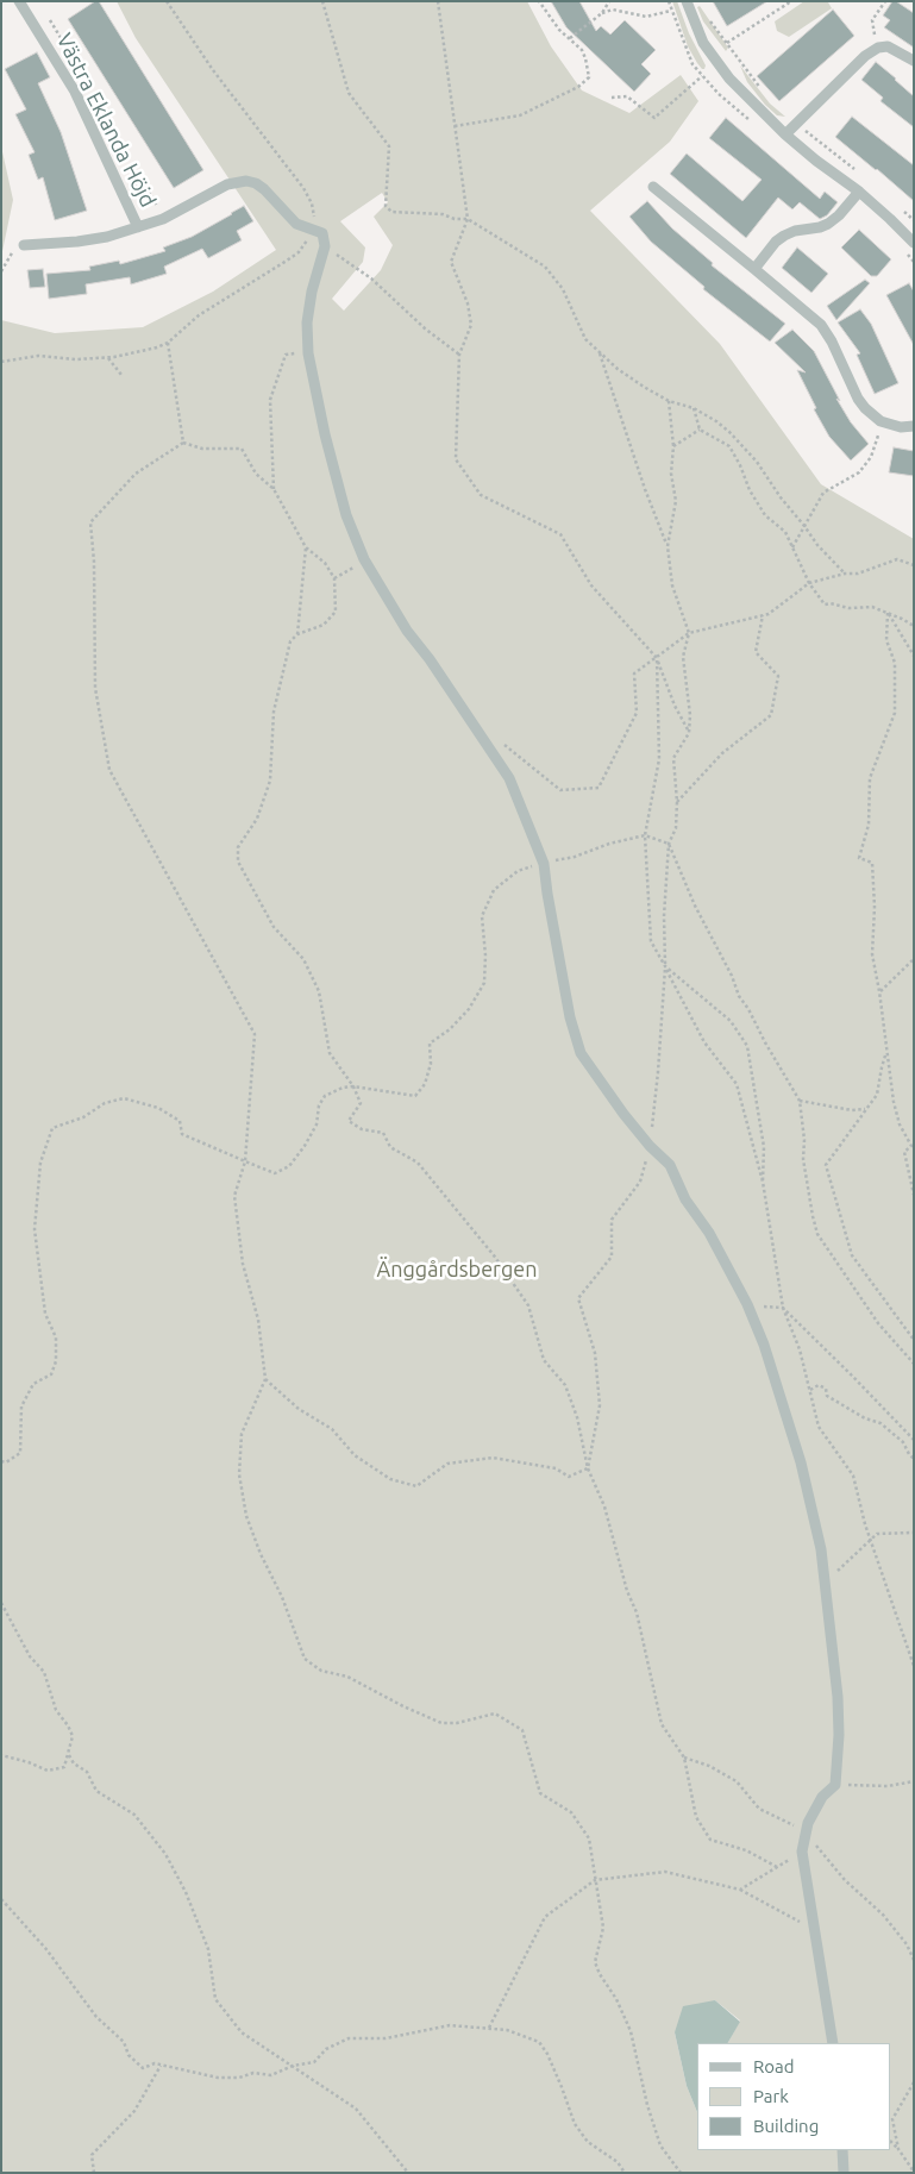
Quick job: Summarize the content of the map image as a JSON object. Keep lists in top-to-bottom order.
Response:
{
  "streets": {
    "street": ["Västra Eklanda Höjd"]
  },
  "parks": ["Änggårdsbergen"],
  "legend": ["Road", "Park", "Building"]
}
